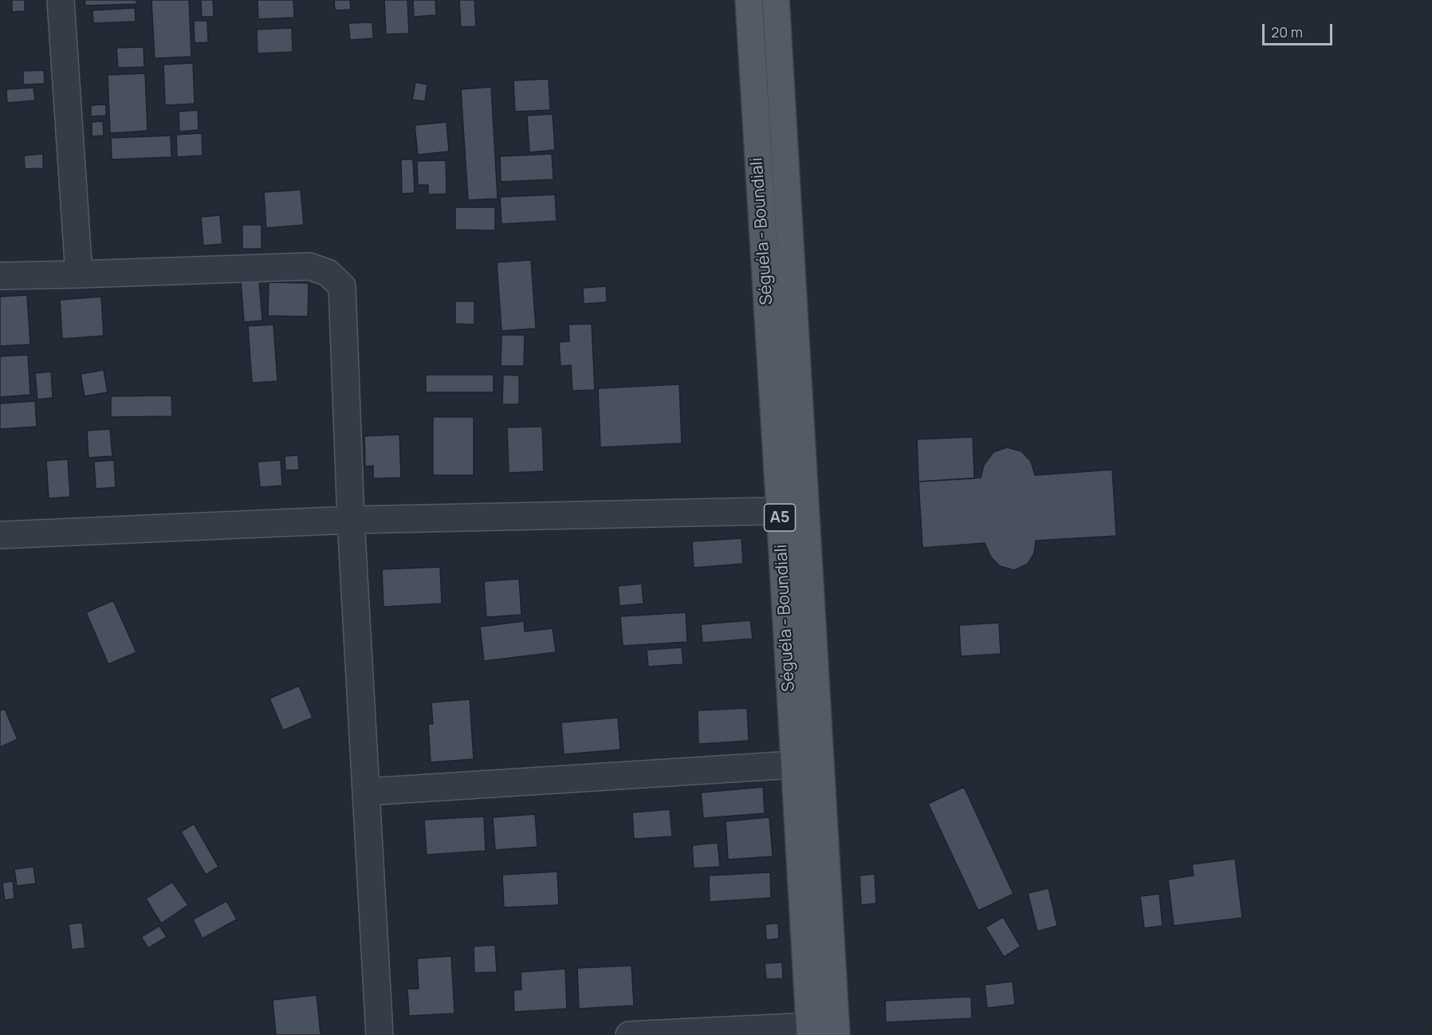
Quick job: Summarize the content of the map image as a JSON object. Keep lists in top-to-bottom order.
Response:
{
  "streets": {
    "main road": ["Séguéla - Boundiali", "A5"]
  },
  "scale_bar": "20 m"
}
